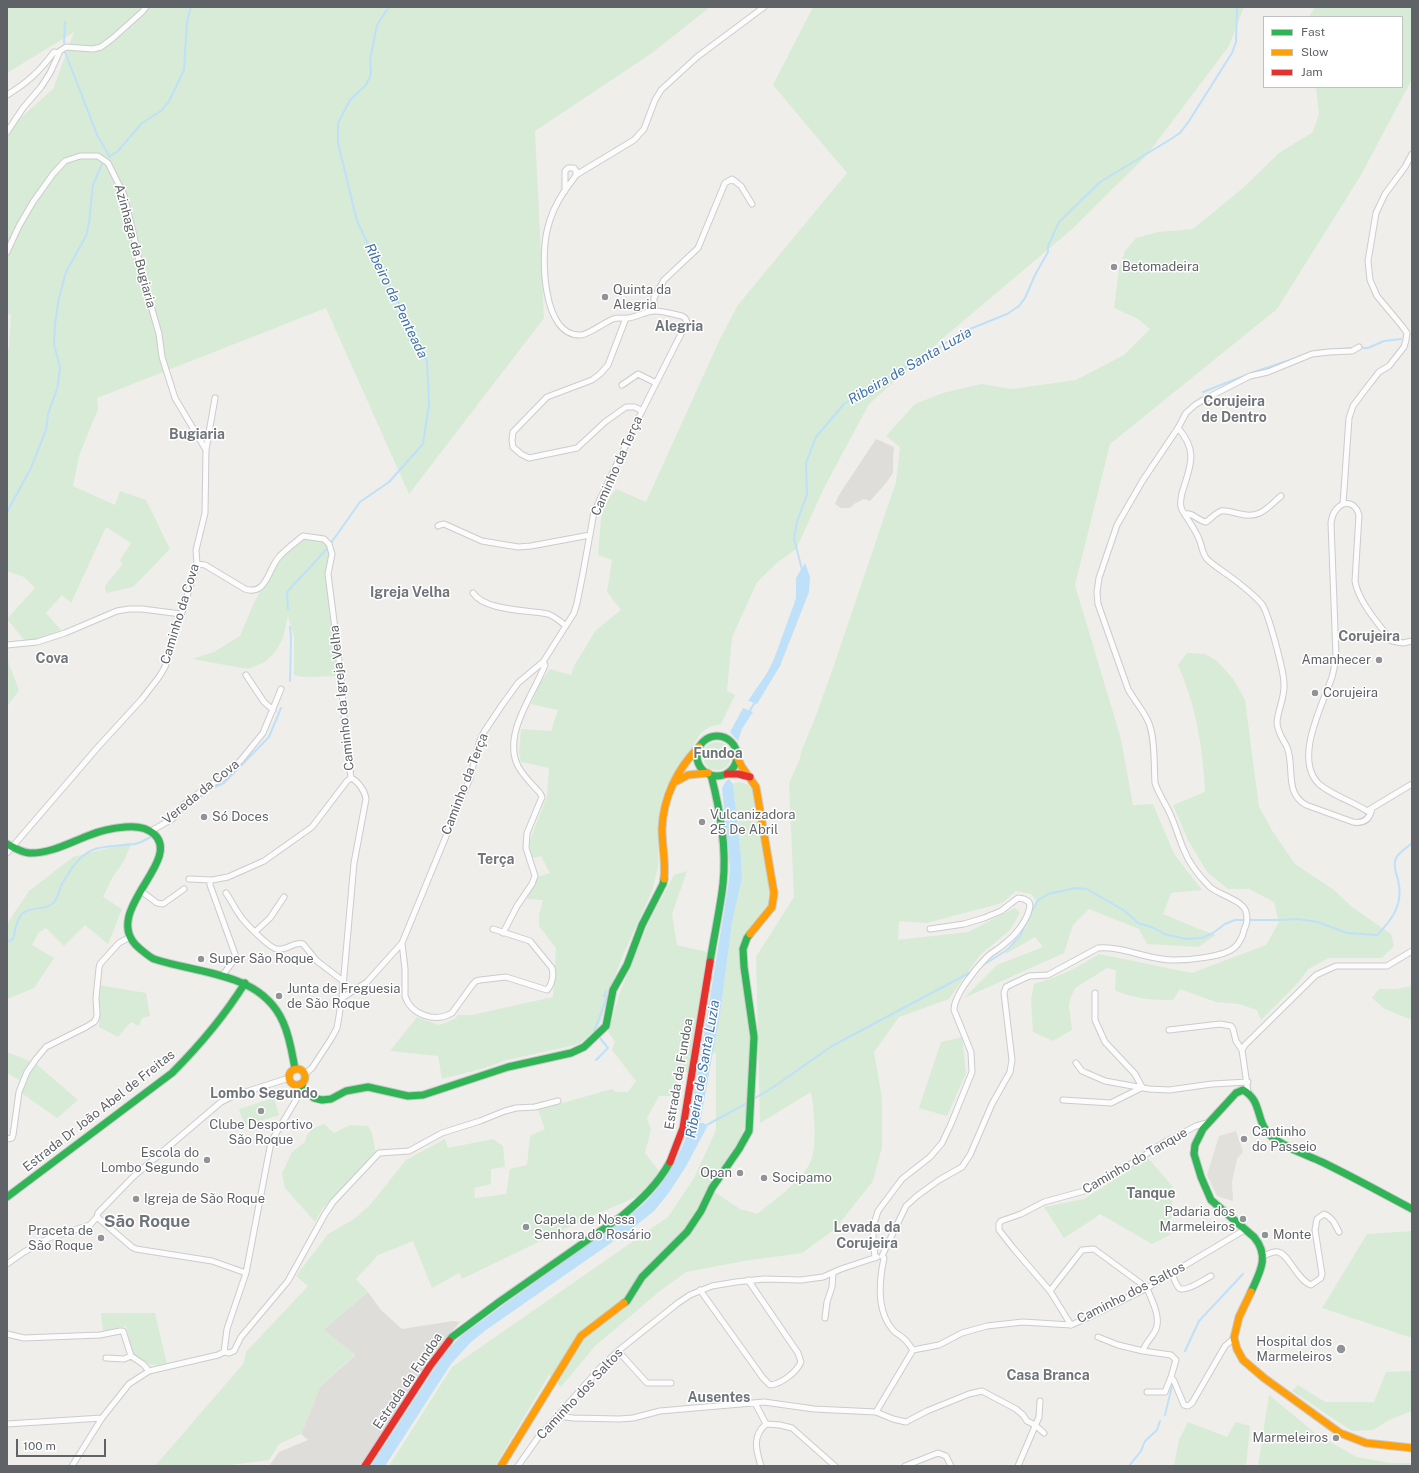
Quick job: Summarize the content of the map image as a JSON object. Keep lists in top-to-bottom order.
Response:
{
  "streets": {
    "main road": ["Estrada da Fundoa", "Estrada Dr João Abel de Freitas"],
    "street": [
      "Azinhaga da Bugiaria",
      "Caminho da Terça",
      "Caminho da Cova",
      "Caminho da Igreja Velha",
      "Vereda da Cova",
      "Caminho do Tanque",
      "Caminho dos Saltos"
    ]
  },
  "crossings": [
    ["Azinhaga da Bugiaria", "Caminho da Cova"],
    ["Caminho da Terça", "Caminho da Igreja Velha"],
    ["Caminho da Cova", "Caminho da Igreja Velha"]
  ],
  "districts": [
    "Alegria",
    "Corujeira de Dentro",
    "Bugiaria",
    "Igreja Velha",
    "Corujeira",
    "Cova",
    "Fundoa",
    "Terça",
    "Lombo Segundo",
    "Tanque",
    "São Roque",
    "Levada da Corujeira",
    "Casa Branca",
    "Ausentes"
  ],
  "water": ["Ribeiro da Penteada", "Ribeira de Santa Luzia"],
  "places": [
    "Betomadeira",
    "Quinta da Alegria",
    "Amanhecer",
    "Corujeira",
    "Só Doces",
    "Vulcanizadora 25 De Abril",
    "Super São Roque",
    "Junta de Freguesia de São Roque",
    "Clube Desportivo São Roque",
    "Cantinho do Passeio",
    "Escola do Lombo Segundo",
    "Opan",
    "Socipamo",
    "Igreja de São Roque",
    "Padaria dos Marmeleiros",
    "Capela de Nossa Senhora do Rosário",
    "Monte",
    "Praceta de São Roque",
    "Hospital dos Marmeleiros",
    "Marmeleiros"
  ],
  "legend": ["Fast", "Slow", "Jam"],
  "scale_bar": "100 m"
}
